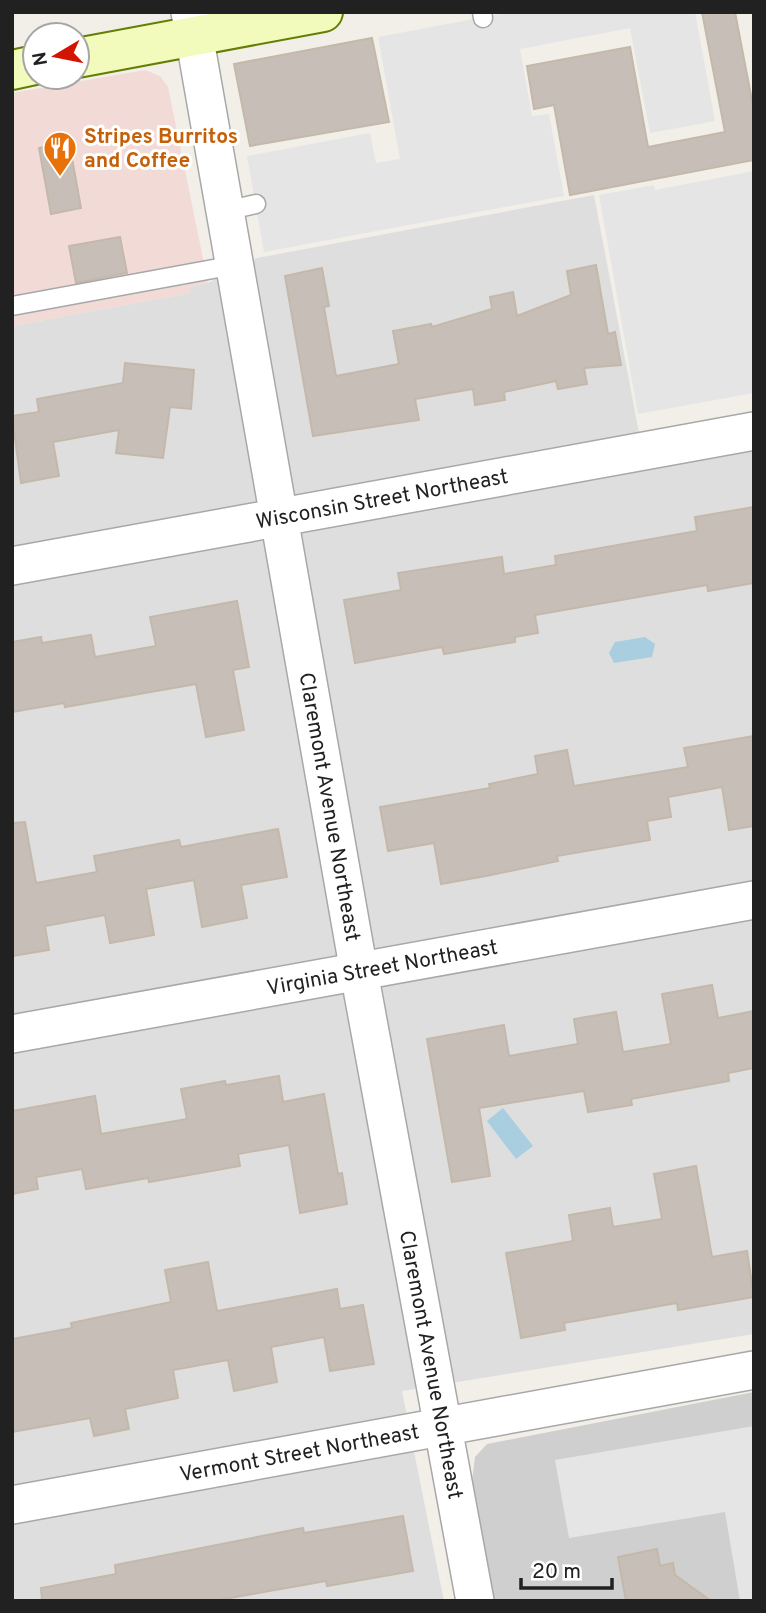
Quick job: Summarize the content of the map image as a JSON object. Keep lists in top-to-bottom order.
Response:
{
  "streets": {
    "street": [
      "Wisconsin Street Northeast",
      "Claremont Avenue Northeast",
      "Virginia Street Northeast",
      "Vermont Street Northeast"
    ]
  },
  "crossings": [
    ["Wisconsin Street Northeast", "Claremont Avenue Northeast"],
    ["Claremont Avenue Northeast", "Virginia Street Northeast"],
    ["Claremont Avenue Northeast", "Vermont Street Northeast"]
  ],
  "places": {
    "restaurant": ["Stripes Burritos and Coffee"]
  },
  "scale_bar": "20 m",
  "north": "left"
}
